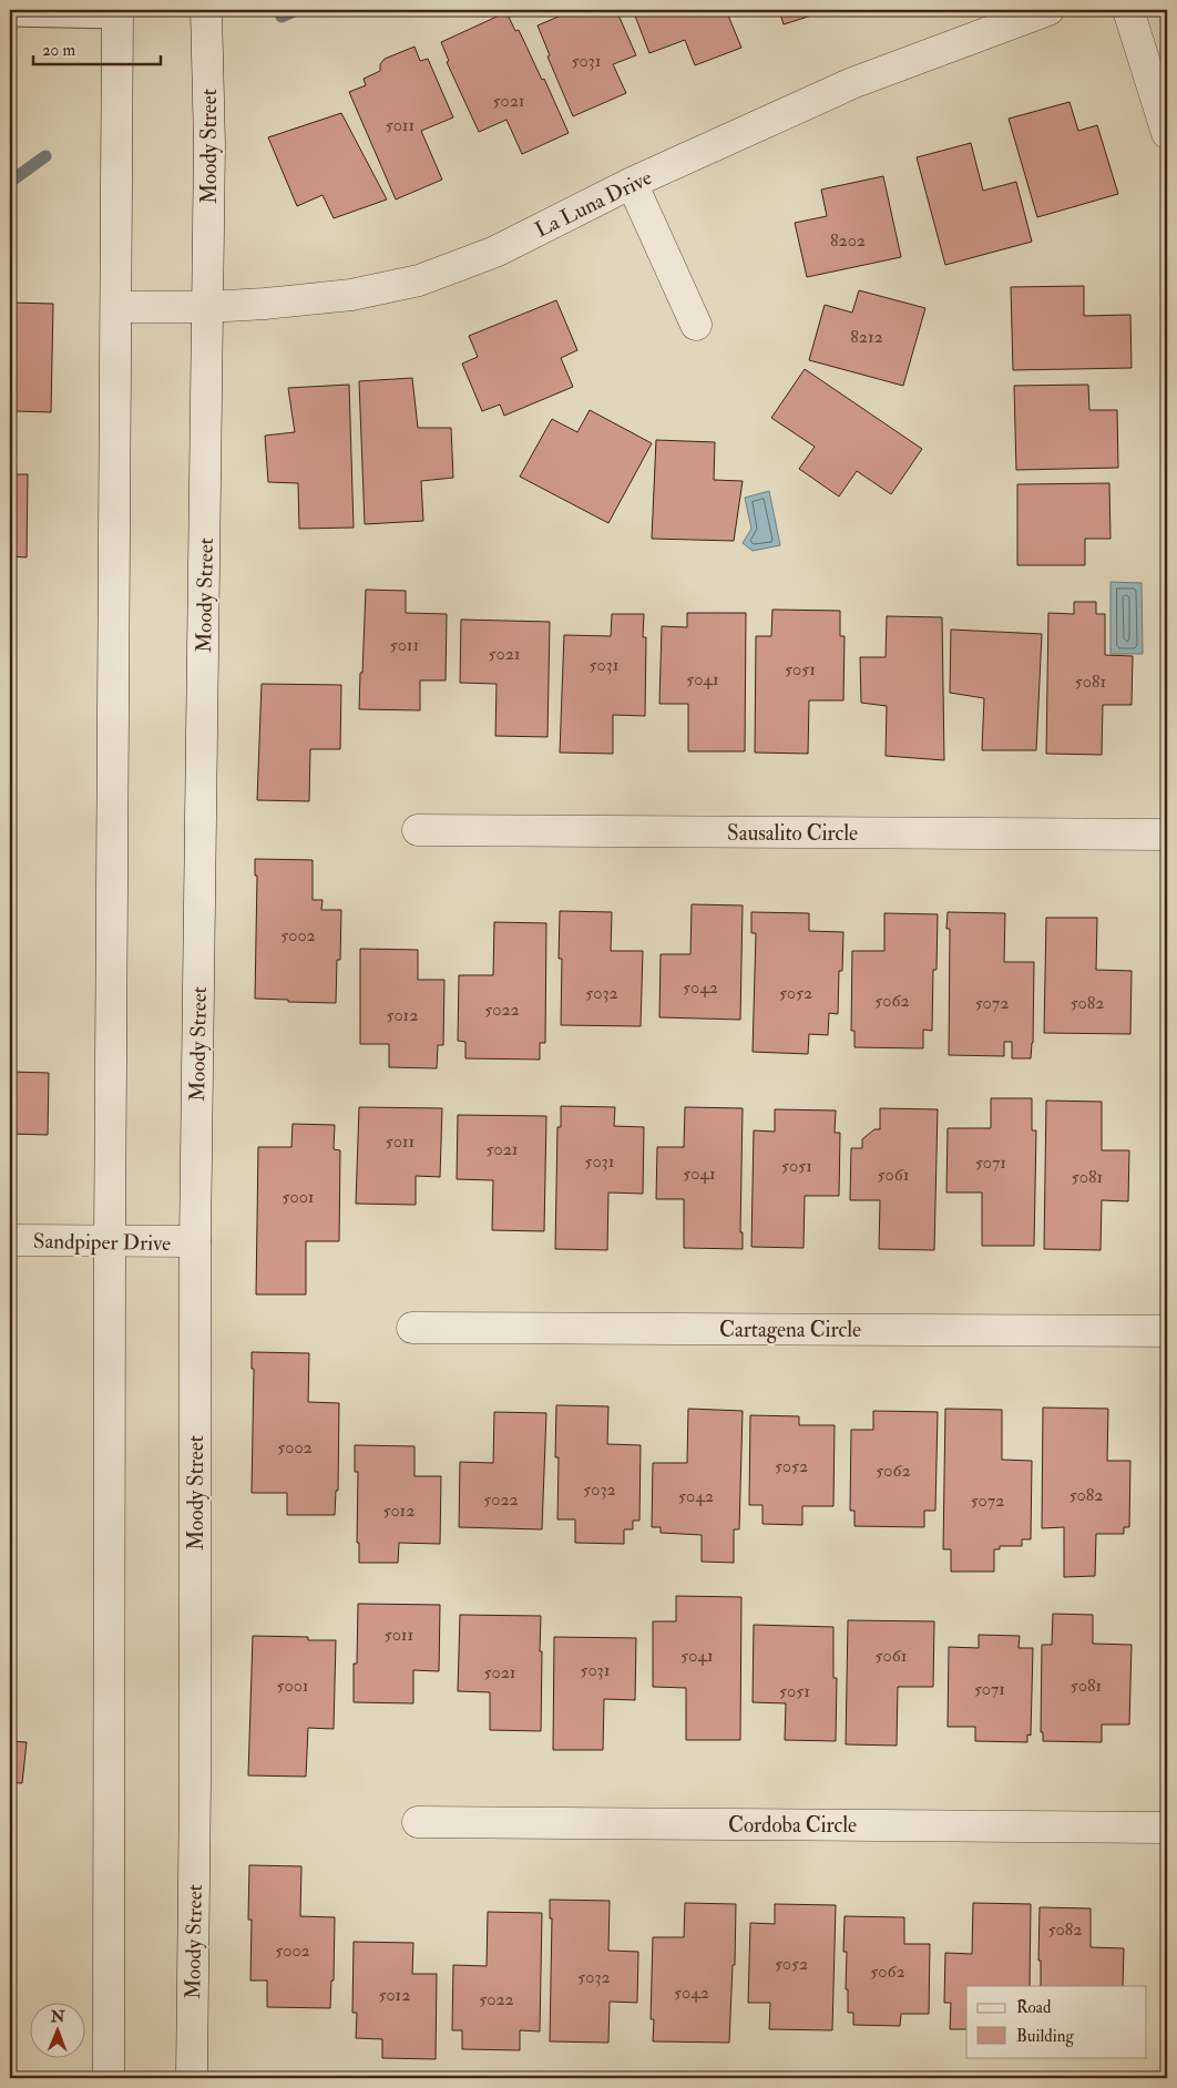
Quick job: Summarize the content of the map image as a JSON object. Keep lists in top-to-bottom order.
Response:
{
  "streets": {
    "main road": [
      "Moody Street",
      "La Luna Drive",
      "Sausalito Circle",
      "Sandpiper Drive",
      "Cartagena Circle",
      "Cordoba Circle"
    ]
  },
  "crossings": [
    ["Moody Street", "La Luna Drive"],
    ["Moody Street", "Sandpiper Drive"]
  ],
  "house_numbers": [
    "5031",
    "5021",
    "5011",
    "8202",
    "8212",
    "5011",
    "5021",
    "5031",
    "5051",
    "5041",
    "5081",
    "5002",
    "5042",
    "5032",
    "5052",
    "5062",
    "5072",
    "5082",
    "5022",
    "5012",
    "5011",
    "5021",
    "5031",
    "5071",
    "5051",
    "5041",
    "5061",
    "5081",
    "5001",
    "5002",
    "5052",
    "5062",
    "5032",
    "5082",
    "5042",
    "5022",
    "5072",
    "5012",
    "5011",
    "5041",
    "5061",
    "5031",
    "5021",
    "5001",
    "5081",
    "5071",
    "5051",
    "5082",
    "5002",
    "5052",
    "5062",
    "5032",
    "5042",
    "5012",
    "5022"
  ],
  "legend": ["Road", "Building"],
  "scale_bar": "20 m",
  "north": "top"
}
